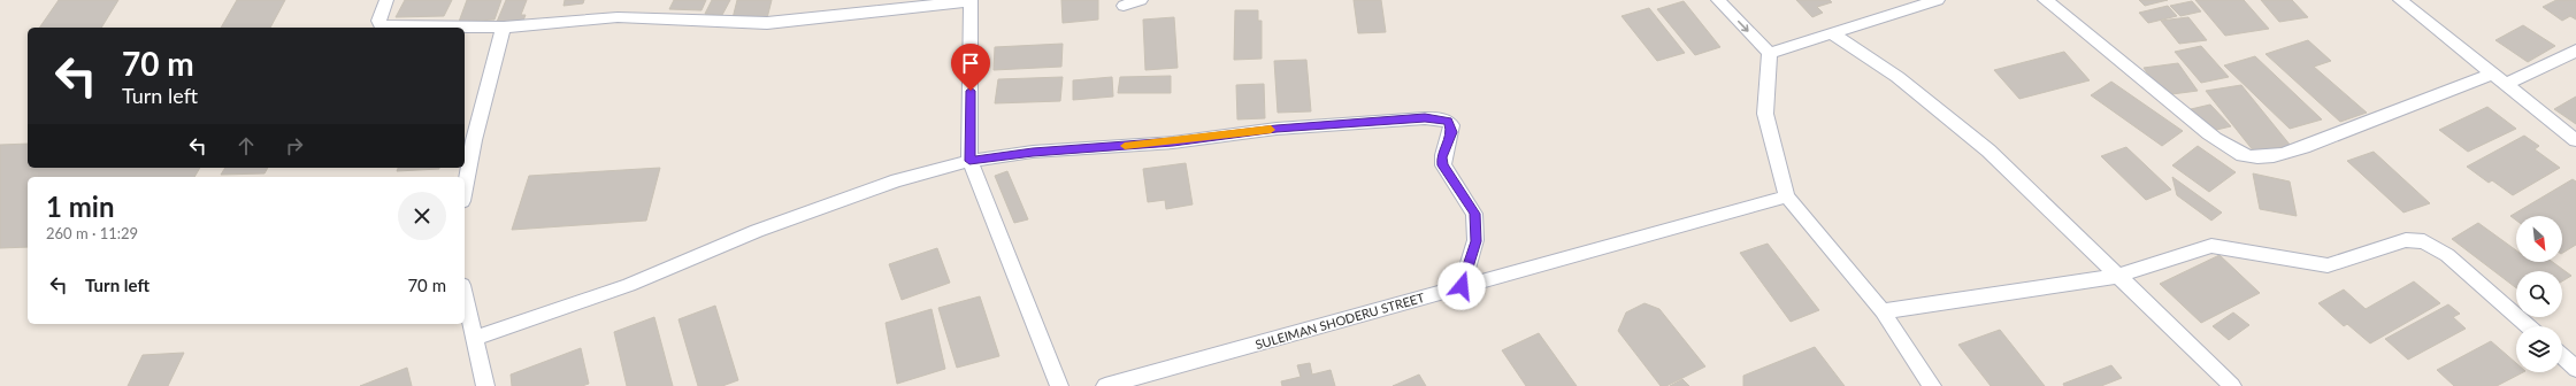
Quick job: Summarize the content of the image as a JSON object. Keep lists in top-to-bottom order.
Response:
{
  "streets": {
    "street": ["SULEIMAN SHODERU STREET"]
  },
  "north": "bottom right",
  "page": {
    "turn": ["70 m", "Turn left"],
    "heading": ["1 min", "260 m · 11:29"],
    "list": [
      {
        "name": "Turn left",
        "value": "70 m"
      }
    ]
  }
}
